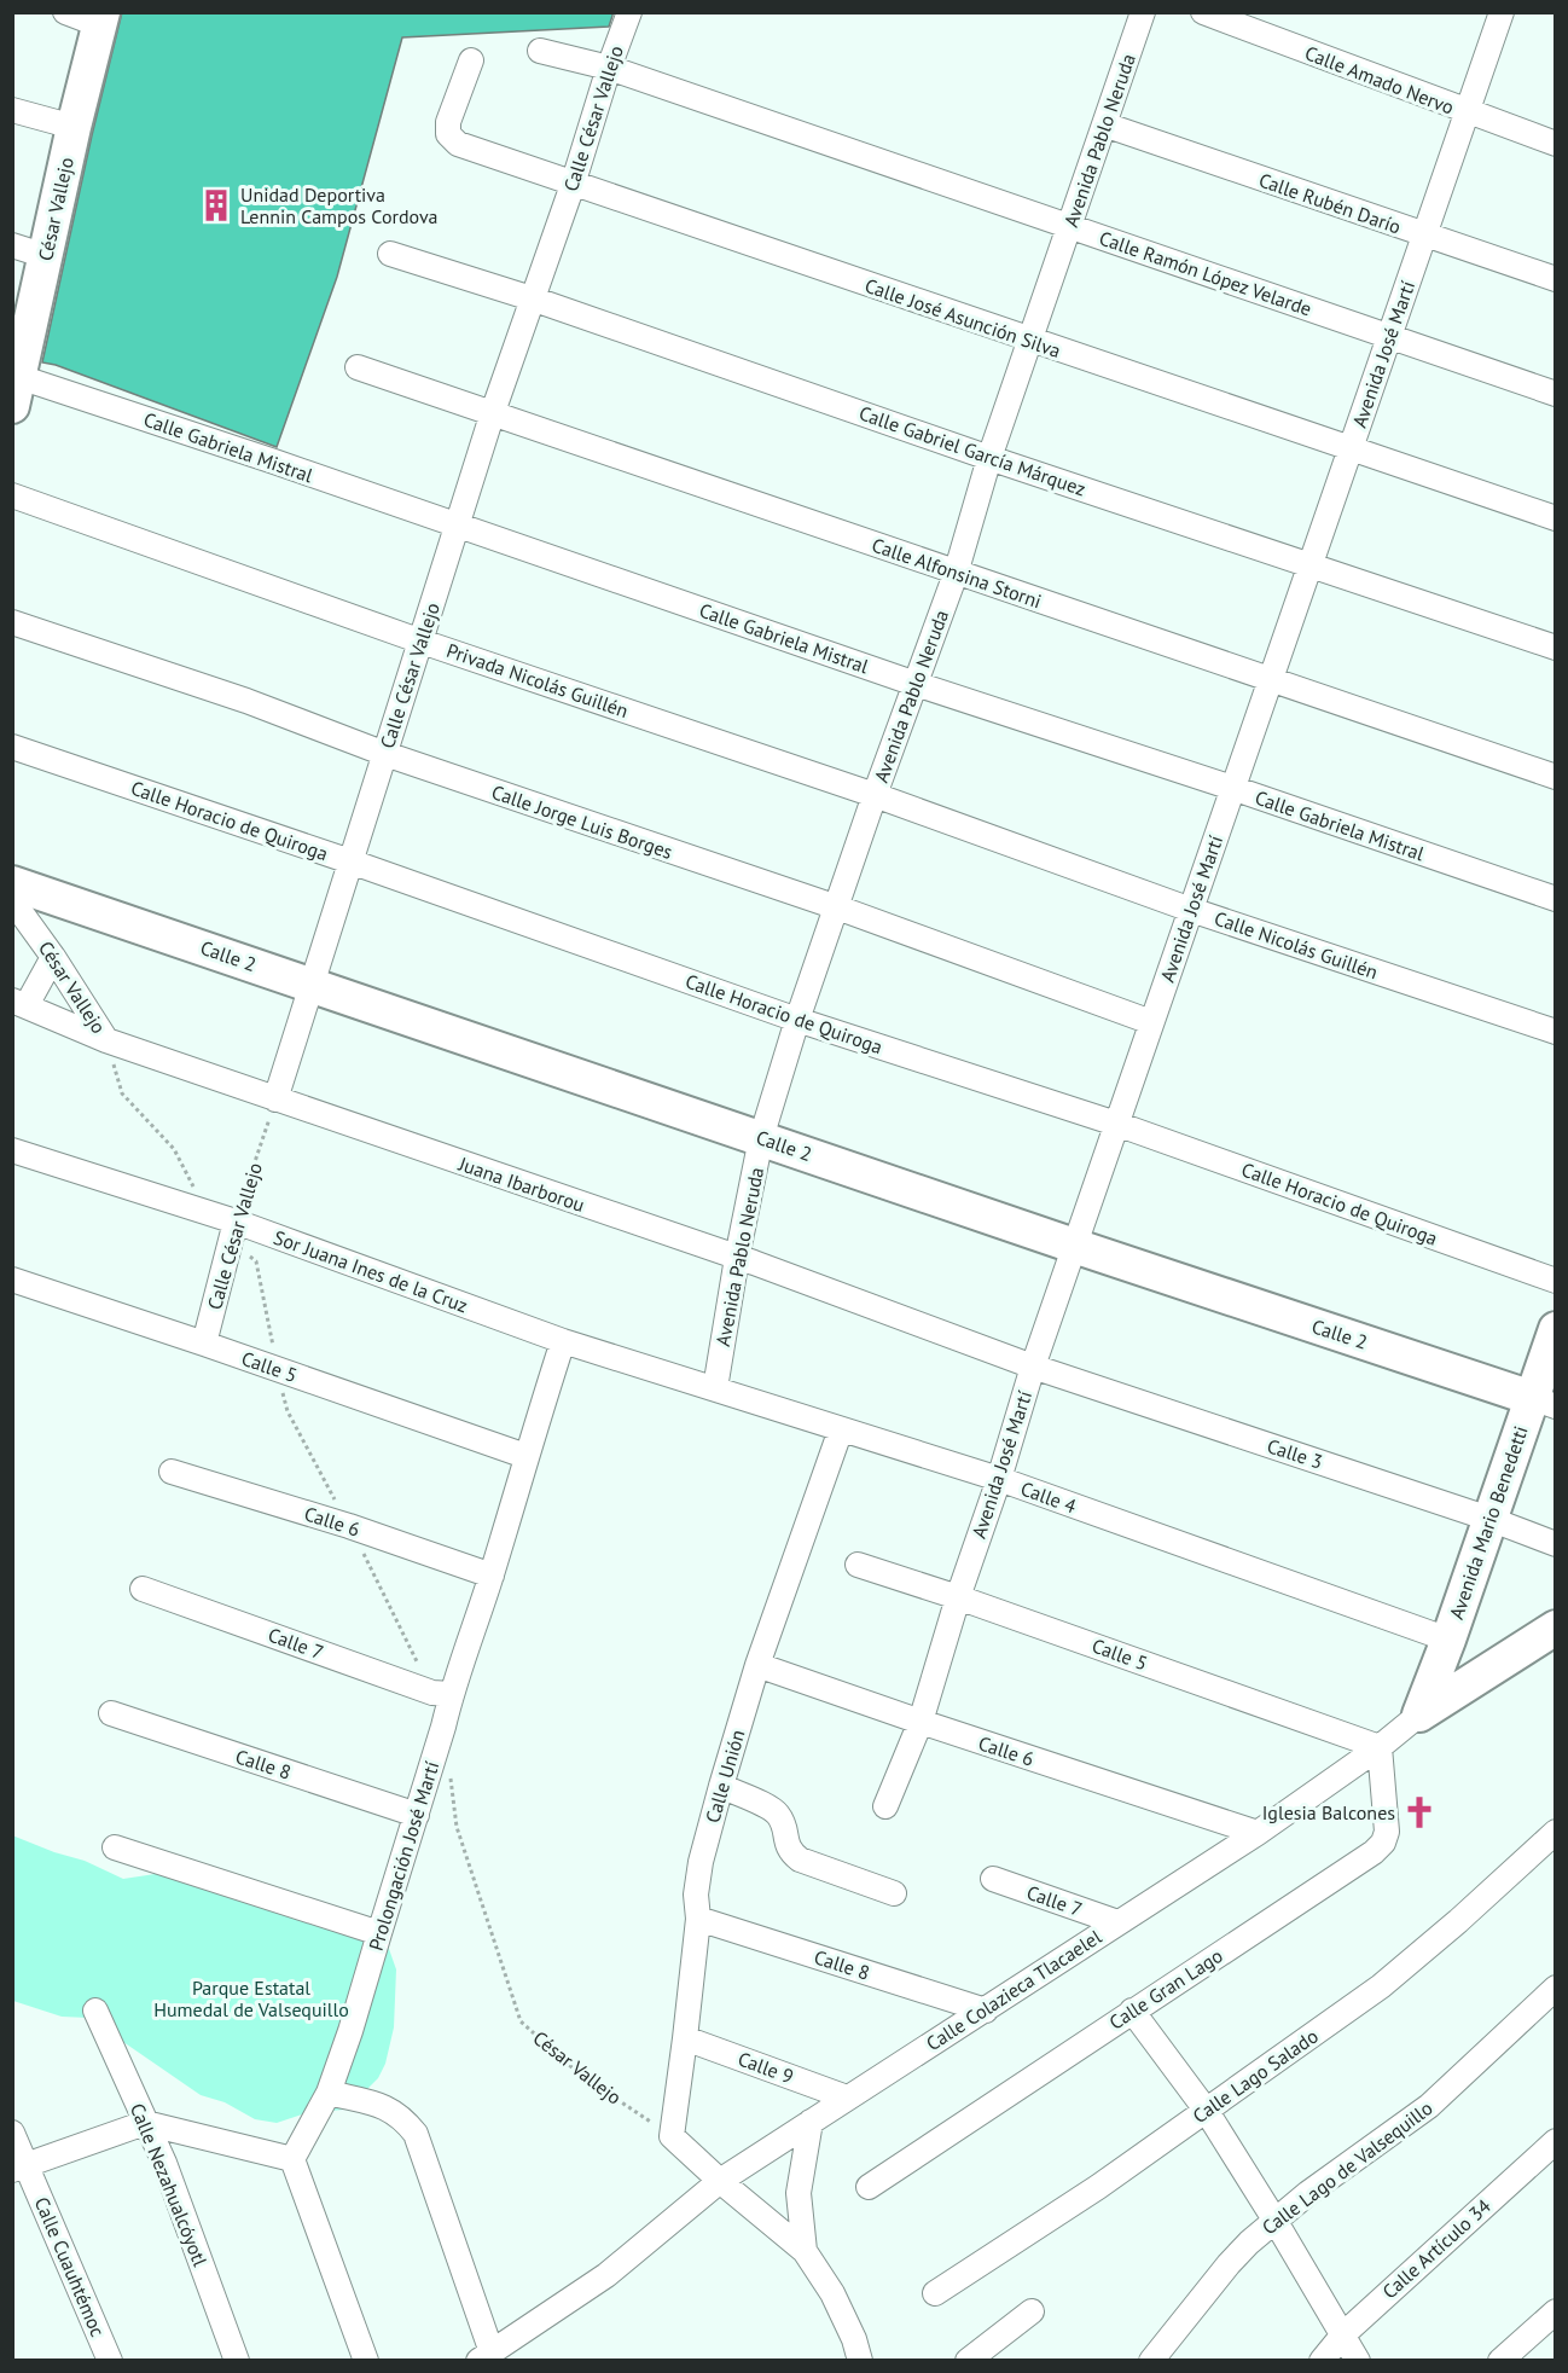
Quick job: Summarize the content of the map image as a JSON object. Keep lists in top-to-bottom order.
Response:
{
  "streets": {
    "street": [
      "Calle Amado Nervo",
      "Calle César Vallejo",
      "Avenida Pablo Neruda",
      "Calle Rubén Darío",
      "César Vallejo",
      "Calle Ramón López Velarde",
      "Calle José Asunción Silva",
      "Avenida José Martí",
      "Calle Gabriela Mistral",
      "Calle Gabriel García Márquez",
      "Calle Alfonsina Storni",
      "Privada Nicolás Guillén",
      "Calle Horacio de Quiroga",
      "Calle Jorge Luis Borges",
      "Calle Nicolás Guillén",
      "Calle 2",
      "Juana Ibarborou",
      "Sor Juana Ines de la Cruz",
      "Calle 5",
      "Calle 3",
      "Calle 4",
      "Calle 6",
      "Avenida Mario Benedetti",
      "Calle 7",
      "Calle 8",
      "Calle Unión",
      "Prolongación José Martí",
      "Calle Gran Lago",
      "Calle Colazieca Tlacaelel",
      "Calle 9",
      "Calle Lago Salado",
      "Calle Lago de Valsequillo",
      "Calle Nezahualcóyotl",
      "Calle Artículo 34",
      "Calle Cuauhtémoc"
    ]
  },
  "crossings": [
    ["Calle Amado Nervo", "Avenida José Martí"],
    ["Calle César Vallejo", "Calle Ramón López Velarde"],
    ["Calle César Vallejo", "Calle José Asunción Silva"],
    ["Calle César Vallejo", "Calle Gabriela Mistral"],
    ["Calle César Vallejo", "Calle Gabriel García Márquez"],
    ["Calle César Vallejo", "Calle Alfonsina Storni"],
    ["Calle César Vallejo", "Privada Nicolás Guillén"],
    ["Calle César Vallejo", "Calle Horacio de Quiroga"],
    ["Calle César Vallejo", "Calle Jorge Luis Borges"],
    ["Calle César Vallejo", "Calle 2"],
    ["Calle César Vallejo", "Juana Ibarborou"],
    ["Calle César Vallejo", "Sor Juana Ines de la Cruz"],
    ["Calle César Vallejo", "Calle 5"],
    ["Avenida Pablo Neruda", "Calle Rubén Darío"],
    ["Avenida Pablo Neruda", "Calle Ramón López Velarde"],
    ["Avenida Pablo Neruda", "Calle José Asunción Silva"],
    ["Avenida Pablo Neruda", "Calle Gabriela Mistral"],
    ["Avenida Pablo Neruda", "Calle Gabriel García Márquez"],
    ["Avenida Pablo Neruda", "Calle Alfonsina Storni"],
    ["Avenida Pablo Neruda", "Privada Nicolás Guillén"],
    ["Avenida Pablo Neruda", "Calle Horacio de Quiroga"],
    ["Avenida Pablo Neruda", "Calle Jorge Luis Borges"],
    ["Avenida Pablo Neruda", "Calle Nicolás Guillén"],
    ["Avenida Pablo Neruda", "Calle 2"],
    ["Avenida Pablo Neruda", "Juana Ibarborou"],
    ["Avenida Pablo Neruda", "Calle 4"],
    ["Calle Rubén Darío", "Avenida José Martí"],
    ["César Vallejo", "Calle Gabriela Mistral"],
    ["César Vallejo", "Juana Ibarborou"],
    ["César Vallejo", "Calle Unión"],
    ["Calle Ramón López Velarde", "Avenida José Martí"],
    ["Calle José Asunción Silva", "Avenida José Martí"],
    ["Avenida José Martí", "Calle Gabriela Mistral"],
    ["Avenida José Martí", "Calle Gabriel García Márquez"],
    ["Avenida José Martí", "Calle Alfonsina Storni"],
    ["Avenida José Martí", "Calle Horacio de Quiroga"],
    ["Avenida José Martí", "Calle Jorge Luis Borges"],
    ["Avenida José Martí", "Calle Nicolás Guillén"],
    ["Avenida José Martí", "Calle 2"],
    ["Avenida José Martí", "Juana Ibarborou"],
    ["Avenida José Martí", "Calle 5"],
    ["Avenida José Martí", "Calle 3"],
    ["Avenida José Martí", "Calle 4"],
    ["Avenida José Martí", "Calle 6"],
    ["Privada Nicolás Guillén", "Calle Nicolás Guillén"],
    ["Calle 2", "Avenida Mario Benedetti"],
    ["Juana Ibarborou", "Calle 3"],
    ["Sor Juana Ines de la Cruz", "Calle 4"],
    ["Sor Juana Ines de la Cruz", "Prolongación José Martí"],
    ["Calle 5", "Prolongación José Martí"],
    ["Calle 5", "Calle Gran Lago"],
    ["Calle 5", "Calle Colazieca Tlacaelel"],
    ["Calle 3", "Avenida Mario Benedetti"],
    ["Calle 4", "Avenida Mario Benedetti"],
    ["Calle 4", "Calle Unión"],
    ["Calle 4", "Prolongación José Martí"],
    ["Calle 6", "Calle Unión"],
    ["Calle 6", "Prolongación José Martí"],
    ["Calle 6", "Calle Colazieca Tlacaelel"],
    ["Avenida Mario Benedetti", "Calle Colazieca Tlacaelel"],
    ["Calle 7", "Prolongación José Martí"],
    ["Calle 7", "Calle Colazieca Tlacaelel"],
    ["Calle 8", "Calle Unión"],
    ["Calle 8", "Prolongación José Martí"],
    ["Calle 8", "Calle Colazieca Tlacaelel"],
    ["Calle Unión", "Calle 9"],
    ["Calle Gran Lago", "Calle Colazieca Tlacaelel"],
    ["Calle Colazieca Tlacaelel", "Calle 9"]
  ],
  "parks": ["Parque Estatal Humedal de Valsequillo"],
  "places": {
    "building": ["Unidad Deportiva Lennin Campos Cordova"],
    "church": ["Iglesia Balcones"]
  }
}
